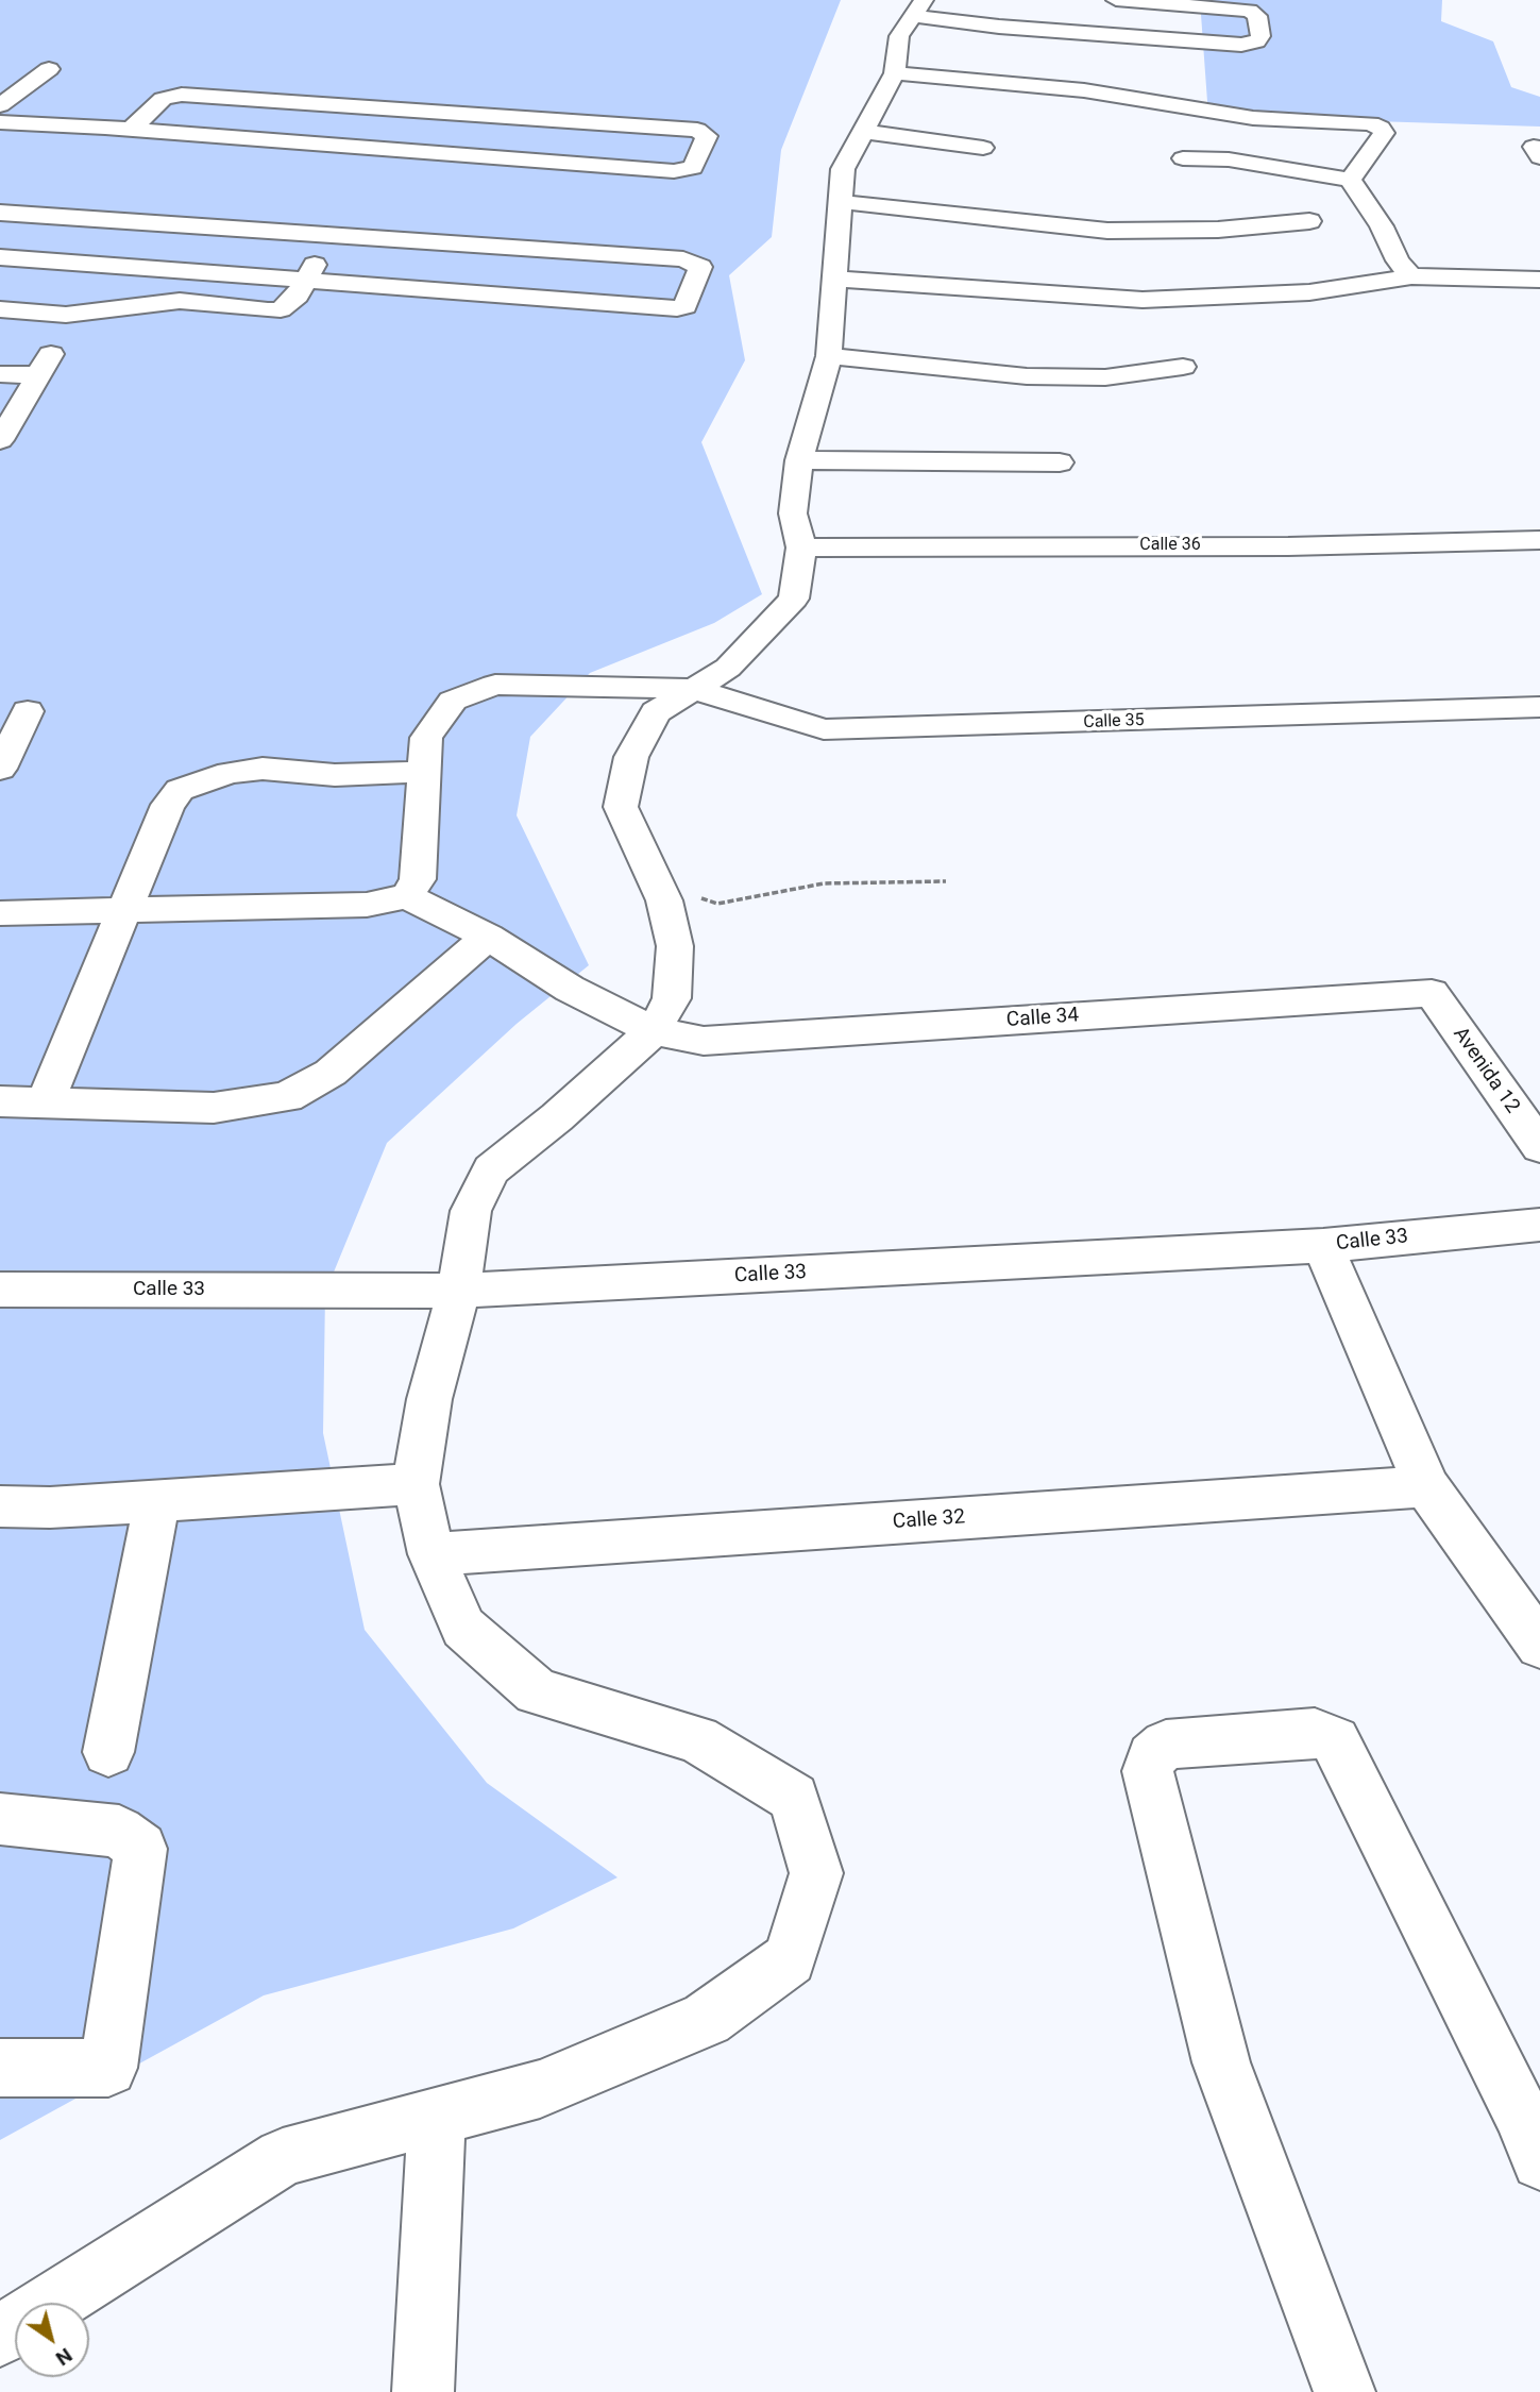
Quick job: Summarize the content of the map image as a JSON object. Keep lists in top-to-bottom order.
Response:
{
  "streets": {
    "street": [
      "Calle 36",
      "Calle 35",
      "Calle 34",
      "Avenida 12",
      "Calle 33",
      "Calle 32"
    ]
  },
  "crossings": [
    ["Calle 35", "Calle 34"],
    ["Calle 34", "Avenida 12"]
  ],
  "north": "bottom right"
}
